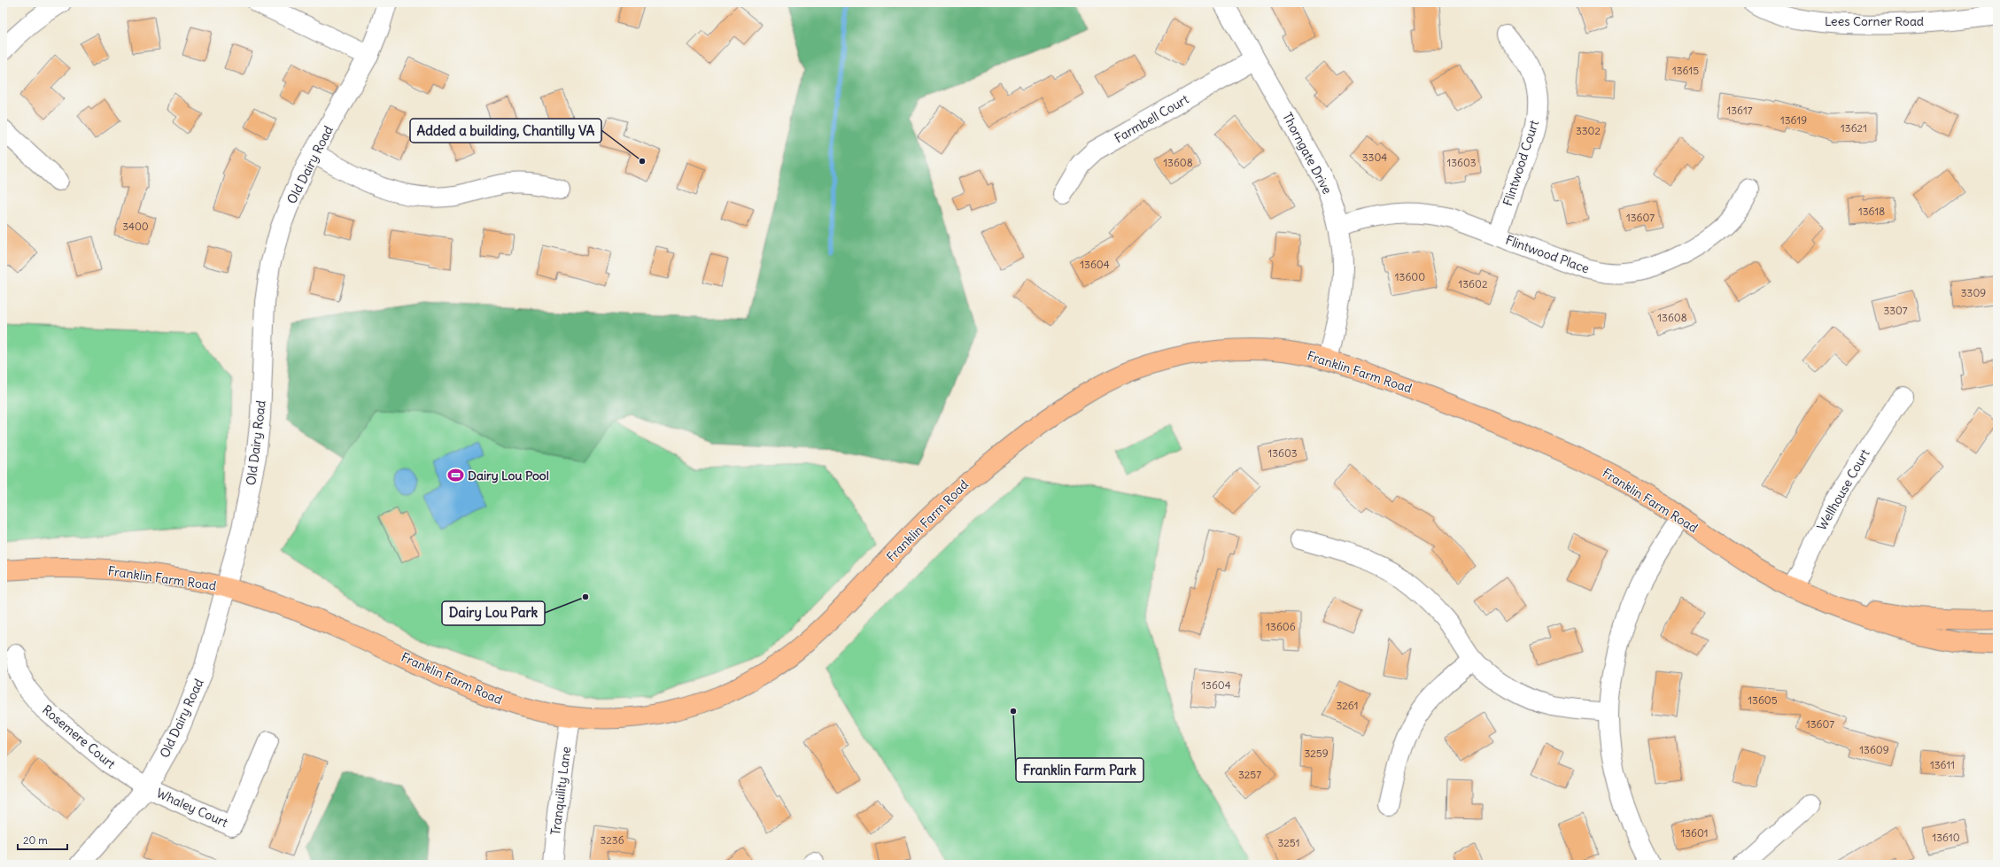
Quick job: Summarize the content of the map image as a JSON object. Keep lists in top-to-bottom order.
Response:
{
  "streets": {
    "main road": ["Franklin Farm Road"],
    "street": [
      "Lees Corner Road",
      "Farmbell Court",
      "Thorngate Drive",
      "Flintwood Court",
      "Old Dairy Road",
      "Flintwood Place",
      "Wellhouse Court",
      "Rosemere Court",
      "Tranquility Lane",
      "Whaley Court"
    ]
  },
  "crossings": [
    ["Farmbell Court", "Thorngate Drive"],
    ["Thorngate Drive", "Flintwood Place"],
    ["Thorngate Drive", "Franklin Farm Road"],
    ["Flintwood Court", "Flintwood Place"],
    ["Old Dairy Road", "Franklin Farm Road"],
    ["Old Dairy Road", "Rosemere Court"],
    ["Old Dairy Road", "Whaley Court"],
    ["Franklin Farm Road", "Wellhouse Court"],
    ["Franklin Farm Road", "Tranquility Lane"],
    ["Rosemere Court", "Whaley Court"]
  ],
  "places": {
    "other": ["Added a building, Chantilly VA", "Dairy Lou Park", "Franklin Farm Park"],
    "sports": ["Dairy Lou Pool"]
  },
  "house_numbers": [
    "13615",
    "13617",
    "13619",
    "13621",
    "3302",
    "3304",
    "13608",
    "13603",
    "13618",
    "13607",
    "3400",
    "13604",
    "13600",
    "13602",
    "3309",
    "3307",
    "13608",
    "13603",
    "13606",
    "13604",
    "13605",
    "3261",
    "13607",
    "13609",
    "3259",
    "13611",
    "3257",
    "13601",
    "13610",
    "3236",
    "3251"
  ],
  "scale_bar": "20 m"
}
